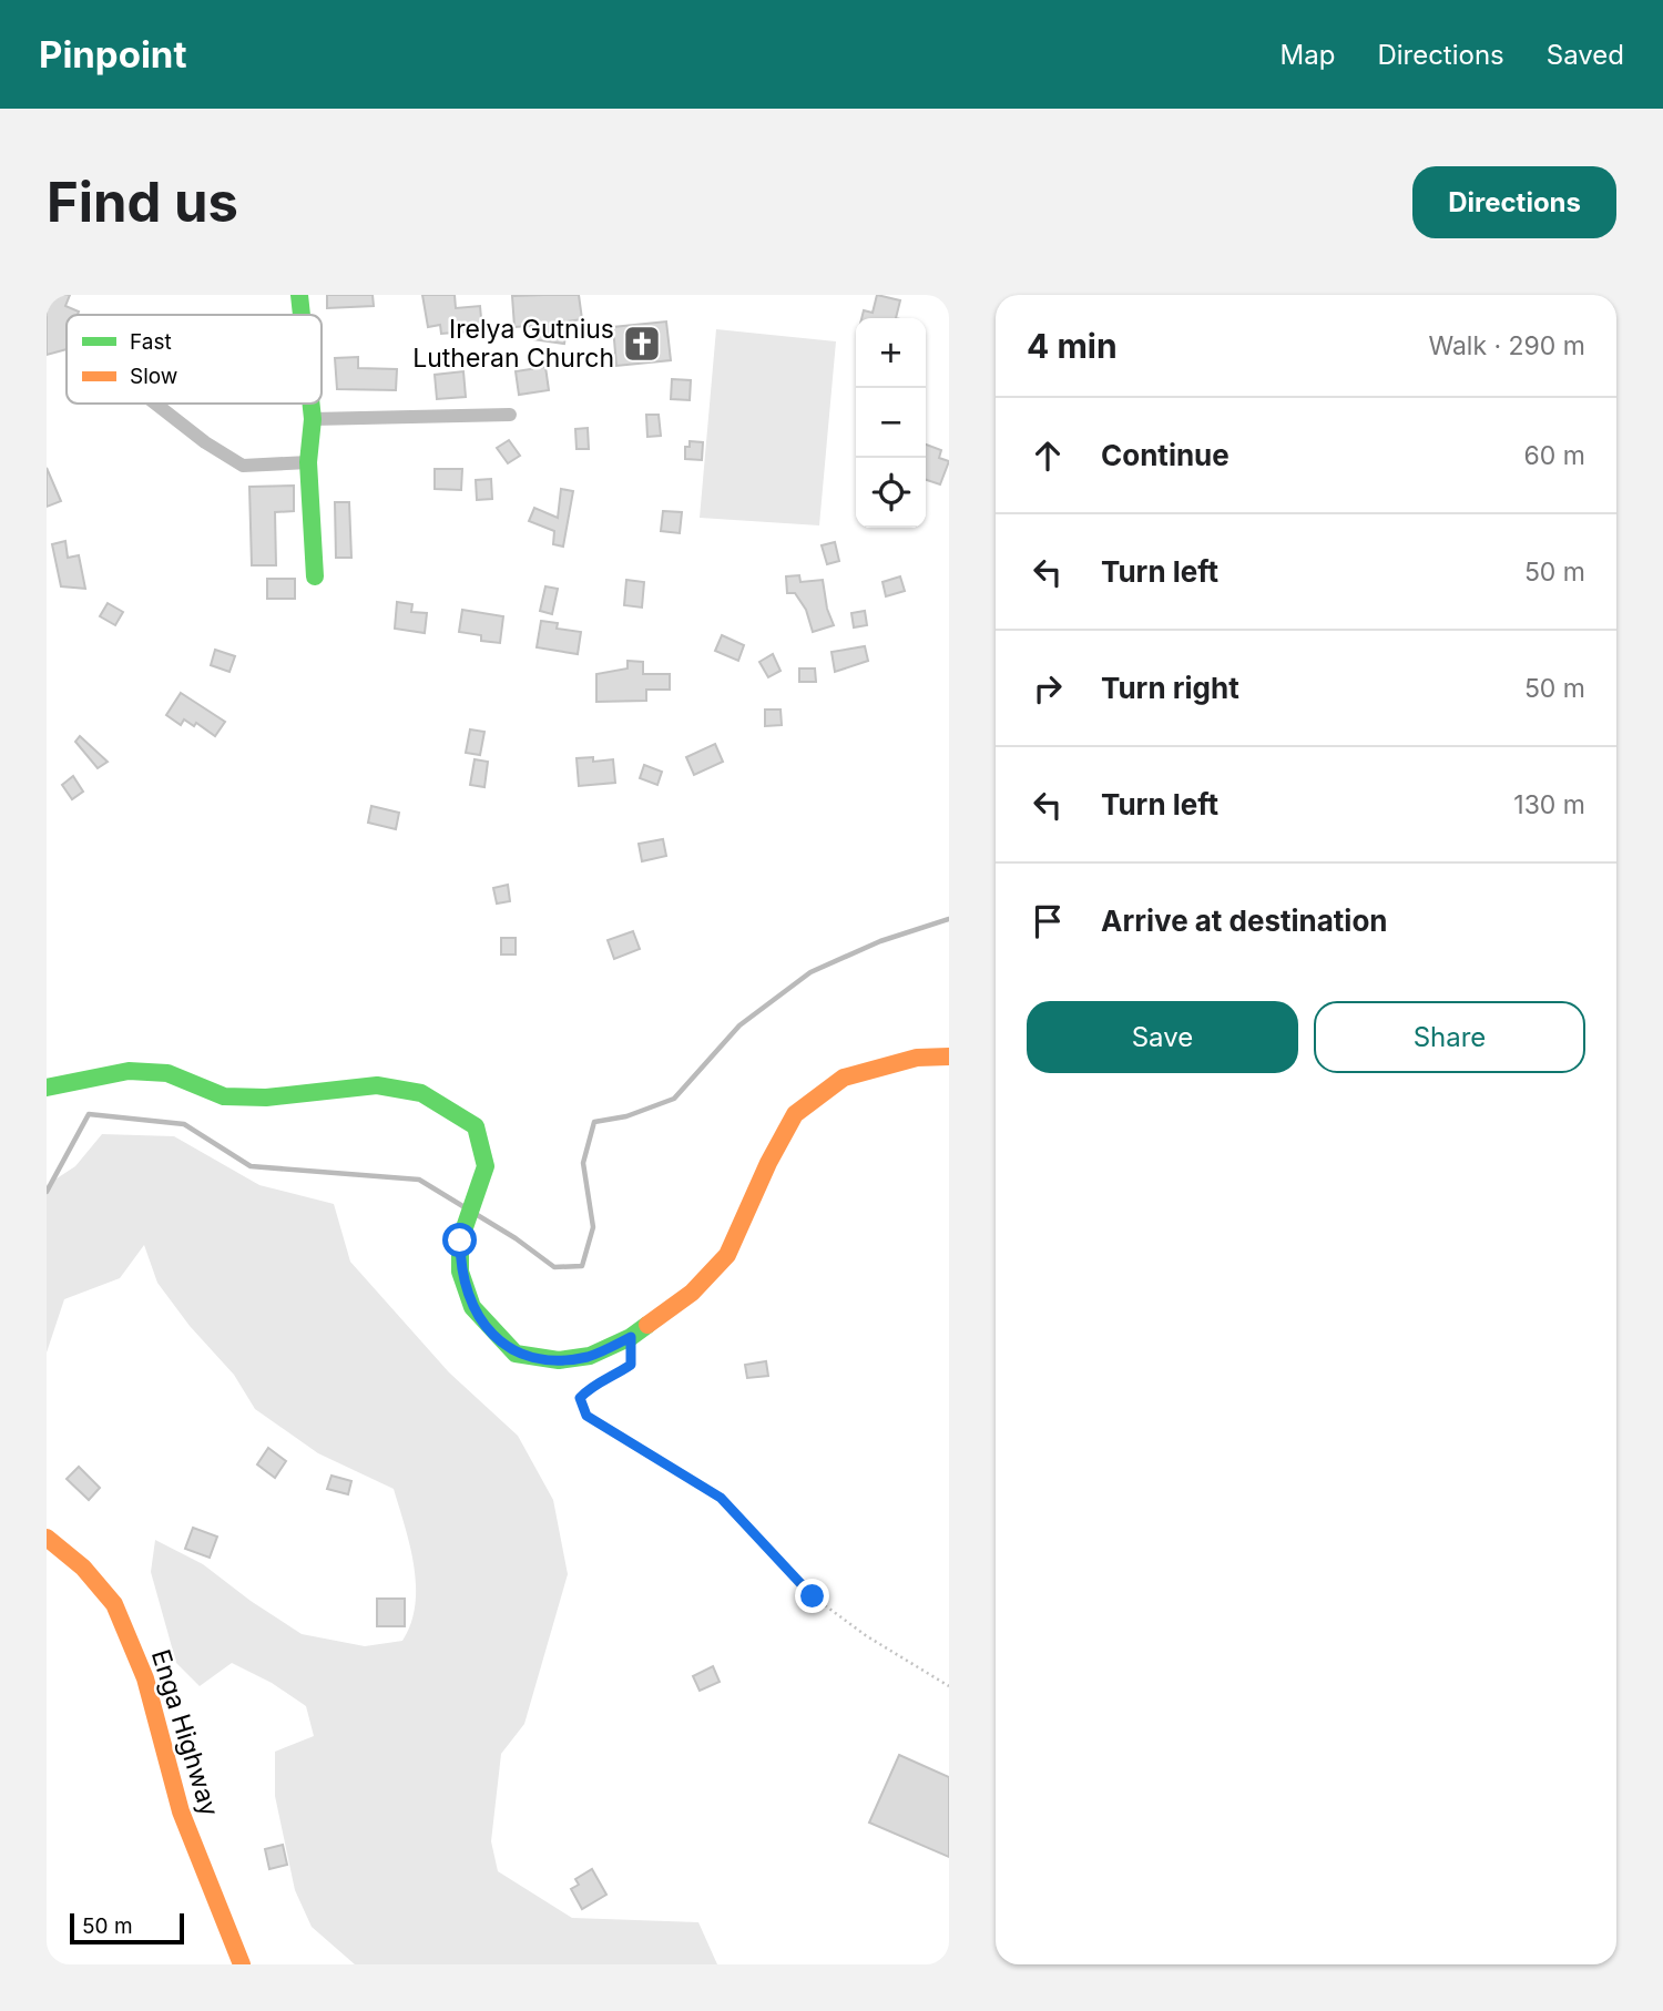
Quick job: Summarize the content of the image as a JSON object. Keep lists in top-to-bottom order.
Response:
{
  "streets": {
    "street": ["Enga Highway"]
  },
  "places": {
    "church": ["Irelya Gutnius Lutheran Church"]
  },
  "legend": ["Fast", "Slow"],
  "scale_bar": "50 m",
  "page": {
    "header": "Pinpoint",
    "nav": ["Map", "Directions", "Saved"],
    "buttons": [
      "Directions",
      ["Save", "Share"]
    ],
    "title": "Find us",
    "heading": ["4 min", "Walk · 290 m"],
    "map_buttons": ["+", "−"],
    "list": [
      ["Continue", "60 m"],
      ["Turn left", "50 m"],
      ["Turn right", "50 m"],
      ["Turn left", "130 m"],
      "Arrive at destination"
    ],
    "scale": "50 m"
  }
}
